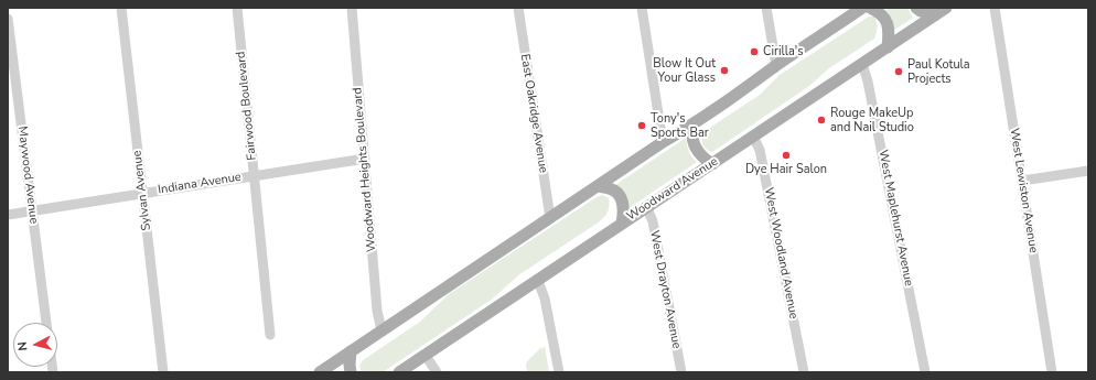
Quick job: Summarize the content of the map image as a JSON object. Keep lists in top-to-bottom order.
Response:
{
  "streets": {
    "main road": ["Woodward Avenue"],
    "street": [
      "Fairwood Boulevard",
      "East Oakridge Avenue",
      "Woodward Heights Boulevard",
      "Maywood Avenue",
      "Indiana Avenue",
      "Sylvan Avenue",
      "West Lewiston Avenue",
      "West Maplehurst Avenue",
      "West Woodland Avenue",
      "West Drayton Avenue"
    ]
  },
  "crossings": [
    ["Fairwood Boulevard", "Indiana Avenue"],
    ["Woodward Heights Boulevard", "Indiana Avenue"],
    ["Maywood Avenue", "Indiana Avenue"],
    ["Indiana Avenue", "Sylvan Avenue"],
    ["Woodward Avenue", "West Maplehurst Avenue"],
    ["Woodward Avenue", "West Woodland Avenue"],
    ["Woodward Avenue", "West Drayton Avenue"]
  ],
  "places": [
    "Cirilla's",
    "Blow It Out Your Glass",
    "Paul Kotula Projects",
    "Rouge MakeUp and Nail Studio",
    "Tony's Sports Bar",
    "Dye Hair Salon"
  ],
  "north": "left"
}
